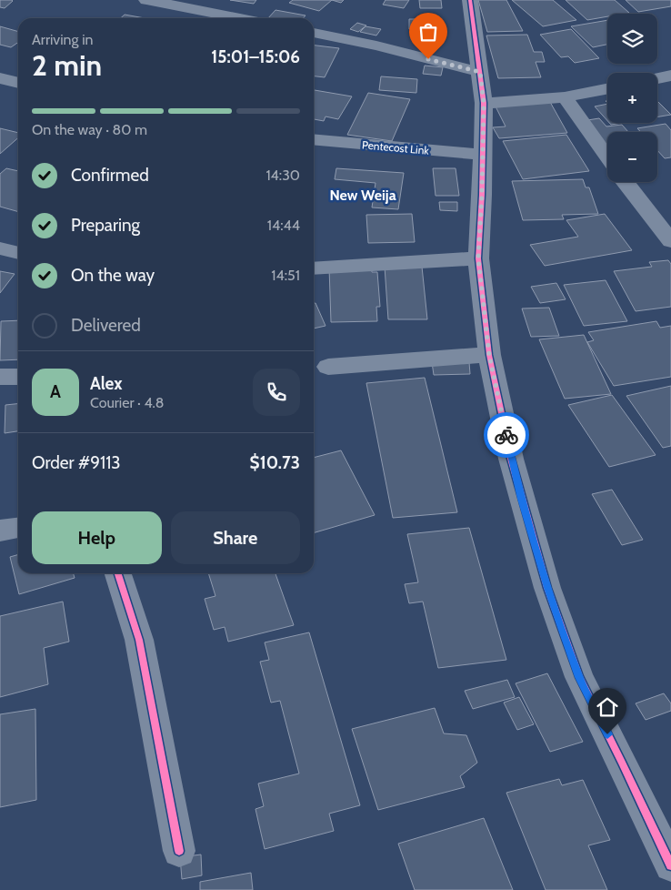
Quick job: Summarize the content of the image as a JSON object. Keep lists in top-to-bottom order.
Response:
{
  "streets": {
    "street": ["Pentecost Link"]
  },
  "districts": ["New Weija"],
  "page": {
    "map_buttons": ["+", "−"],
    "heading": ["2 min", "Arriving in", "15:01–15:06"],
    "panel": [
      "Alex",
      "Courier · 4.8",
      "Order #9113",
      "$10.73"
    ],
    "bar": "On the way · 80 m",
    "list": [
      ["Confirmed", "14:30"],
      ["Preparing", "14:44"],
      ["On the way", "14:51"],
      "Delivered"
    ],
    "round": "A",
    "buttons": ["Help", "Share"]
  }
}
